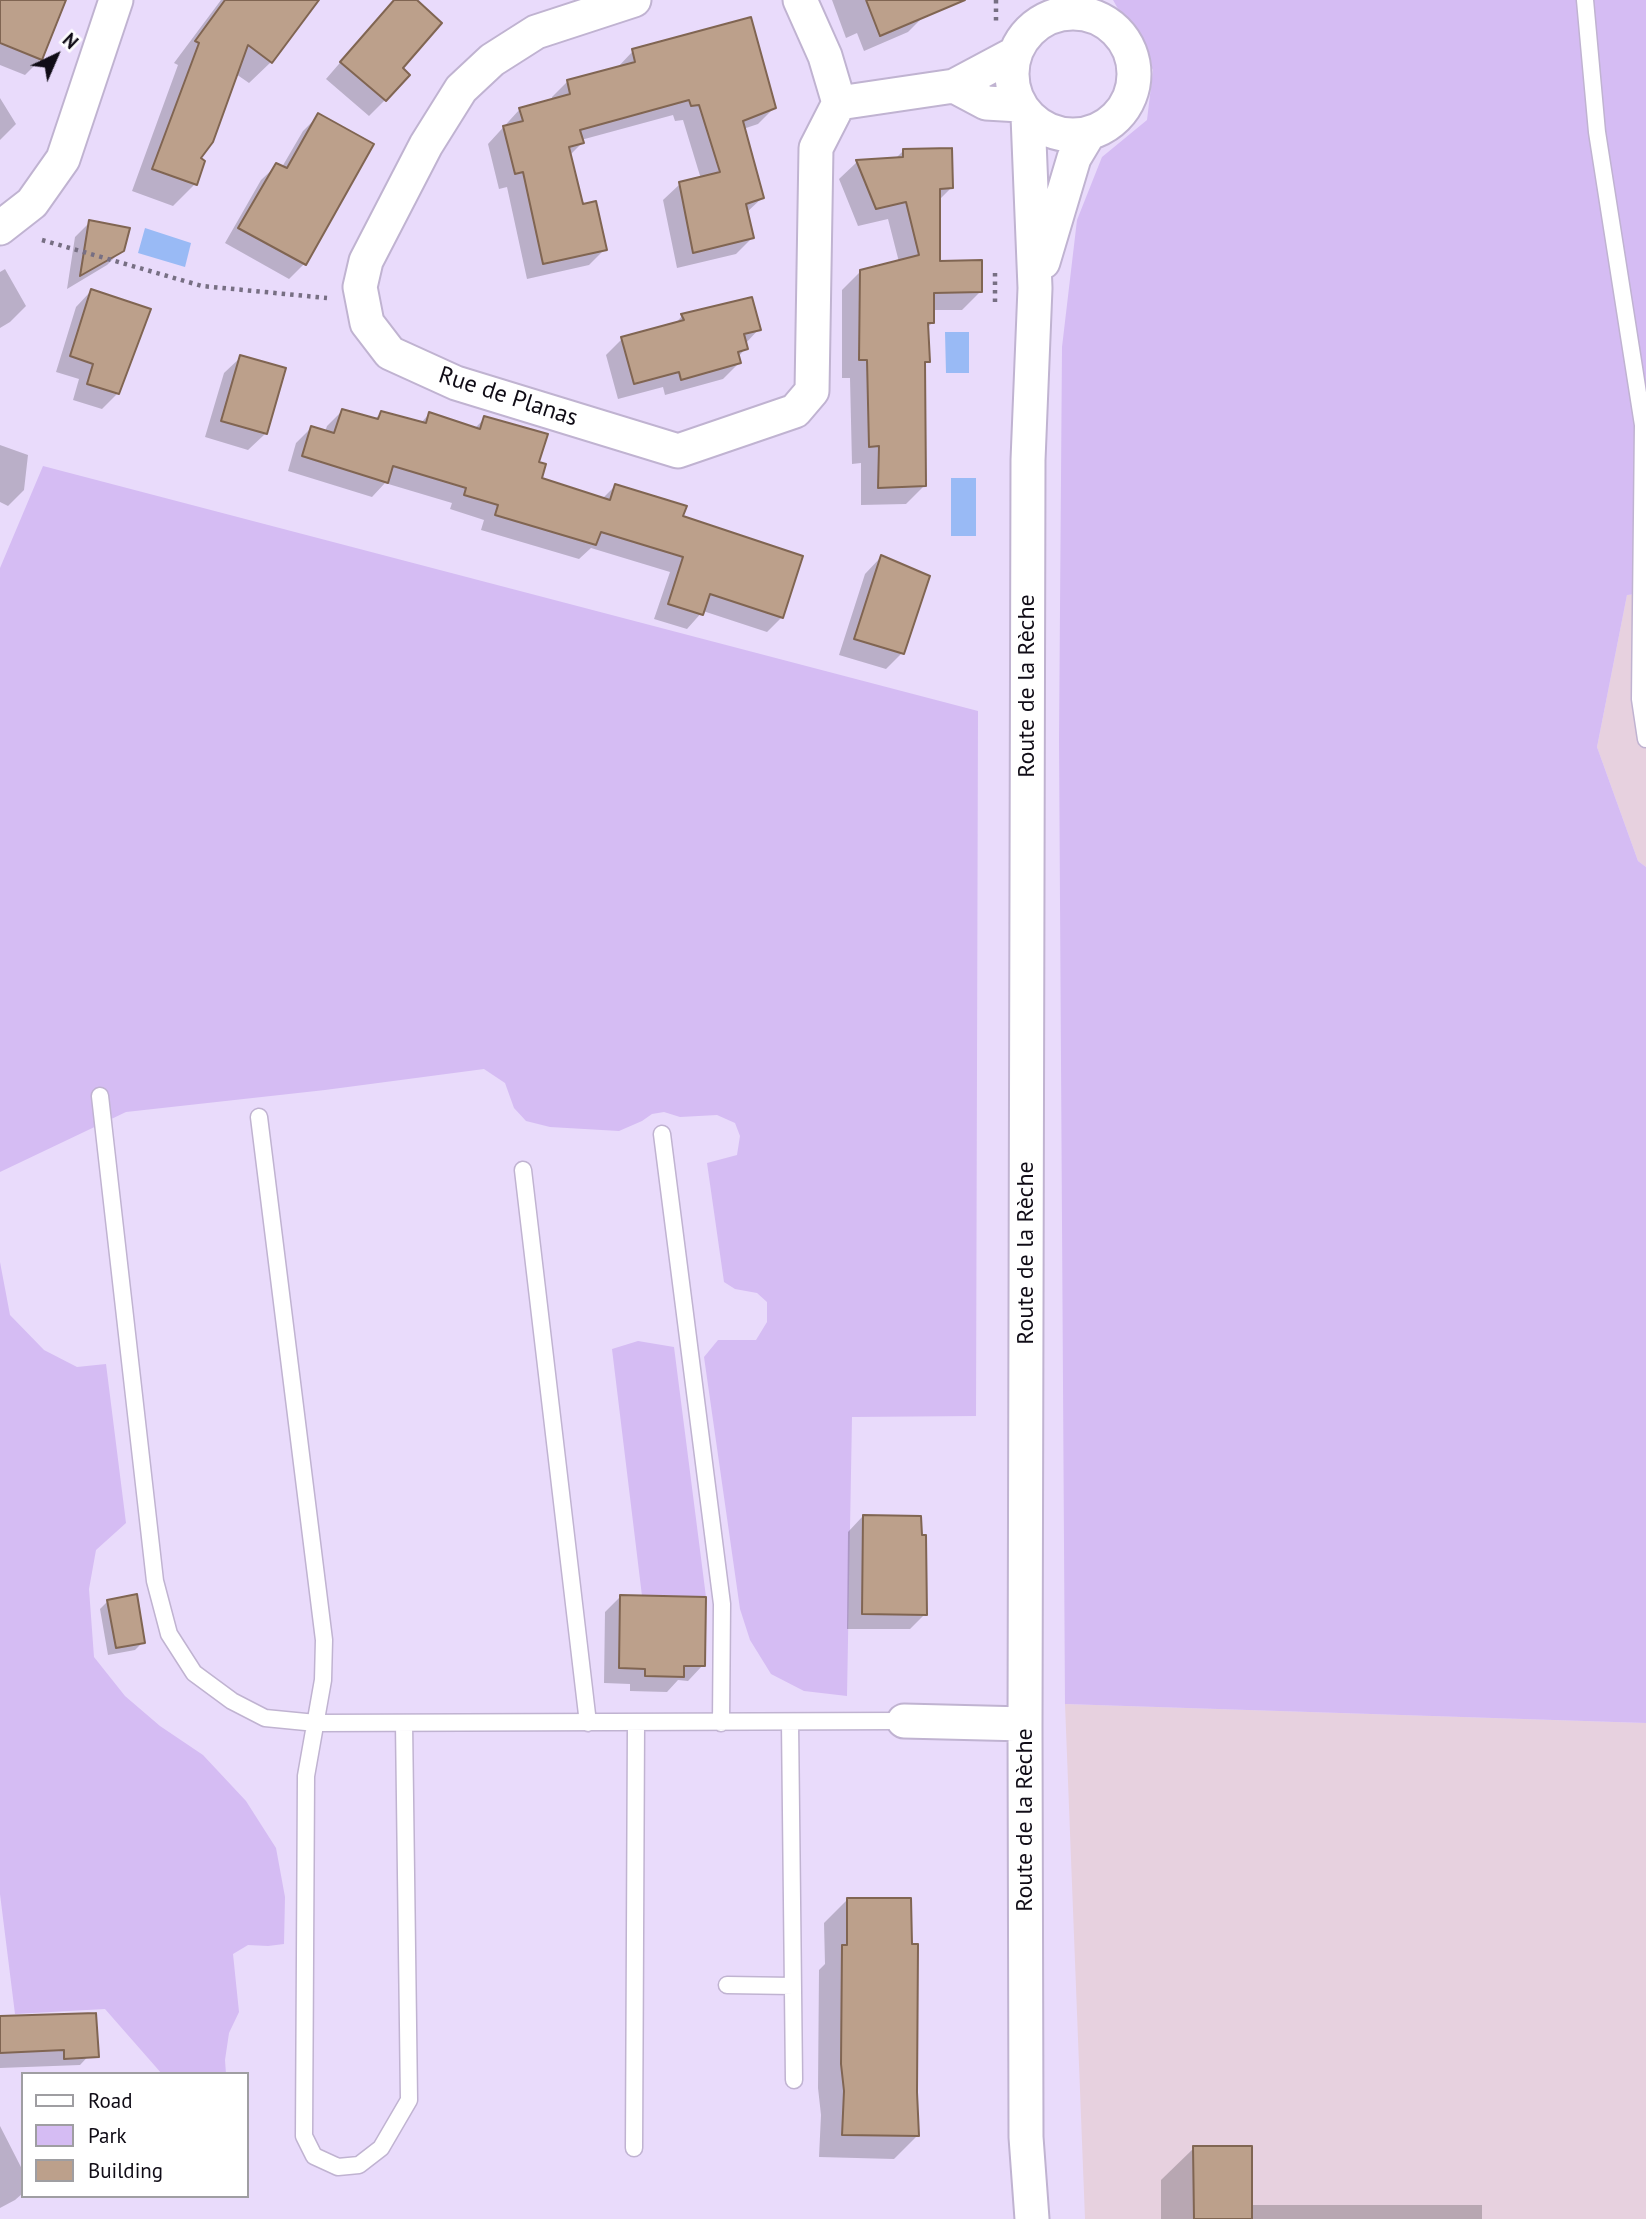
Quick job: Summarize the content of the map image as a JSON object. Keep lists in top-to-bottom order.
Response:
{
  "streets": {
    "street": ["Rue de Planas", "Route de la Rèche"]
  },
  "legend": ["Road", "Park", "Building"],
  "north": "top right"
}
